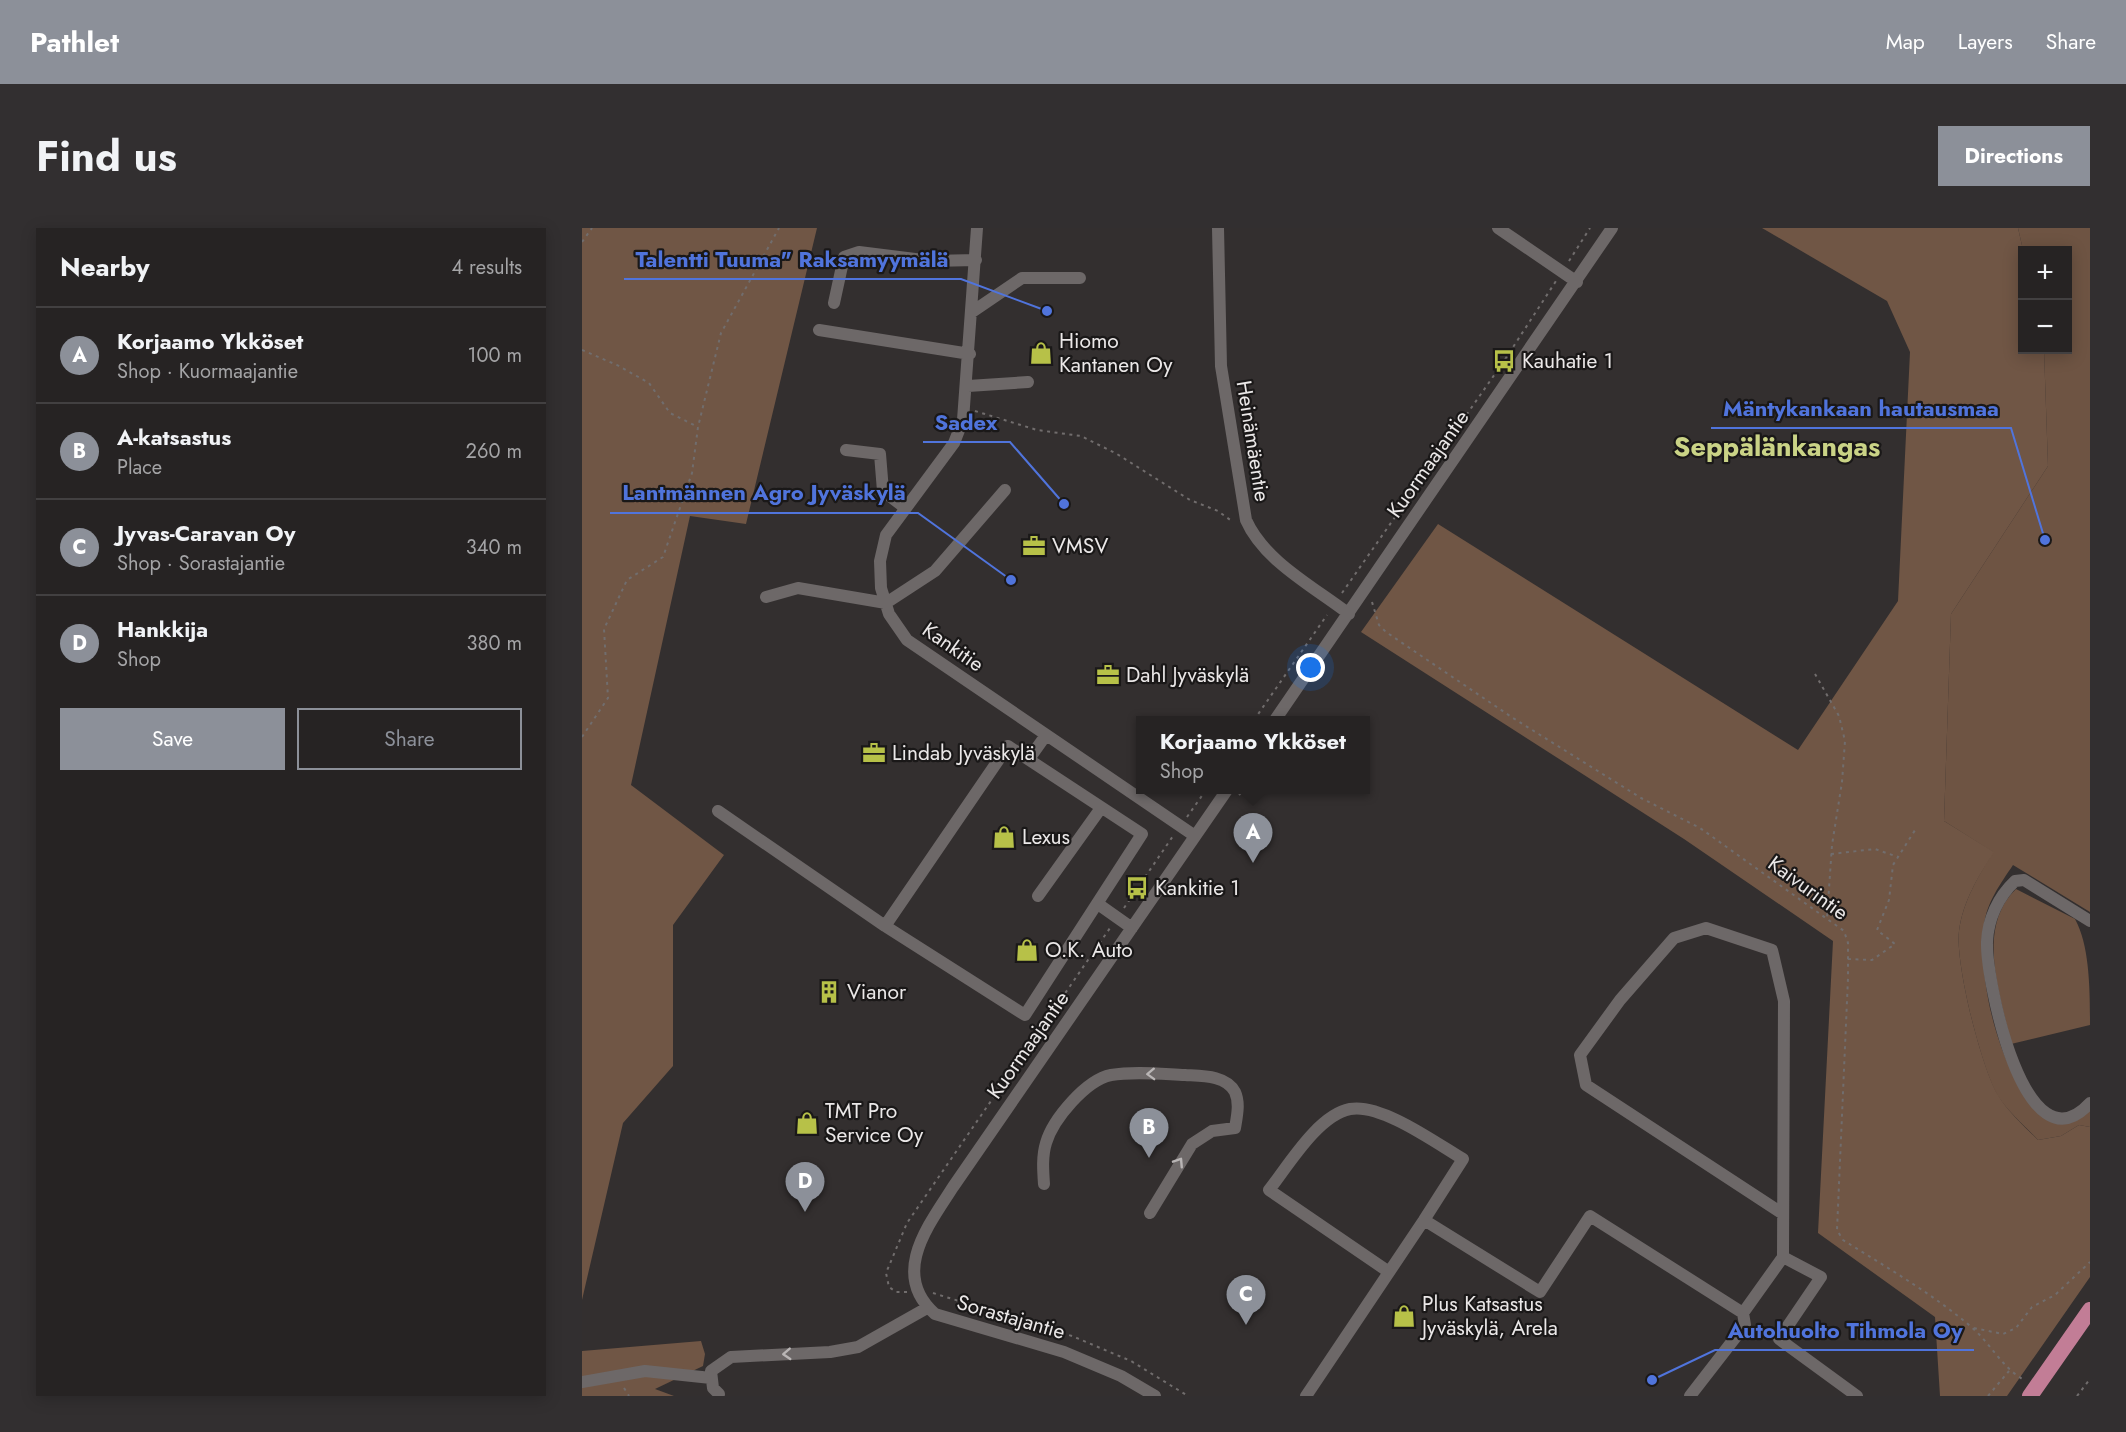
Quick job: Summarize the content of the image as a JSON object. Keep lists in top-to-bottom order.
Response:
{
  "streets": {
    "street": [
      "Heinämäentie",
      "Kuormaajantie",
      "Kankitie",
      "Sorastajantie"
    ],
    "path": ["Kaivurintie"]
  },
  "crossings": [
    ["Heinämäentie", "Kuormaajantie"],
    ["Kuormaajantie", "Kankitie"],
    ["Kuormaajantie", "Kaivurintie"],
    ["Kuormaajantie", "Sorastajantie"]
  ],
  "districts": ["Seppälänkangas"],
  "places": {
    "other": [
      "Talentti Tuuma\" Raksamyymälä",
      "Sadex",
      "Mäntykankaan hautausmaa",
      "Lantmännen Agro Jyväskylä",
      "Autohuolto Tihmola Oy"
    ],
    "shop": [
      "Hiomo Kantanen Oy",
      "Lexus",
      "O.K. Auto",
      "TMT Pro Service Oy",
      "Plus Katsastus Jyväskylä, Arela"
    ],
    "bus stop": ["Kauhatie 1", "Kankitie 1"],
    "office": ["VMSV", "Dahl Jyväskylä", "Lindab Jyväskylä"],
    "building": ["Vianor"]
  },
  "page": {
    "header": "Pathlet",
    "nav": ["Map", "Layers", "Share"],
    "title": "Find us",
    "buttons": [
      "Directions",
      ["Save", "Share"]
    ],
    "heading": ["Nearby", "4 results"],
    "map_buttons": ["+", "−"],
    "list": [
      {
        "mark": "A",
        "name": "Korjaamo Ykköset",
        "note": "Shop · Kuormaajantie",
        "value": "100 m"
      },
      {
        "mark": "B",
        "name": "A-katsastus",
        "note": "Place",
        "value": "260 m"
      },
      {
        "mark": "C",
        "name": "Jyvas-Caravan Oy",
        "note": "Shop · Sorastajantie",
        "value": "340 m"
      },
      {
        "mark": "D",
        "name": "Hankkija",
        "note": "Shop",
        "value": "380 m"
      }
    ],
    "popup": ["Korjaamo Ykköset", "Shop"],
    "pins": [
      "A",
      "B",
      "D",
      "C"
    ]
  }
}
